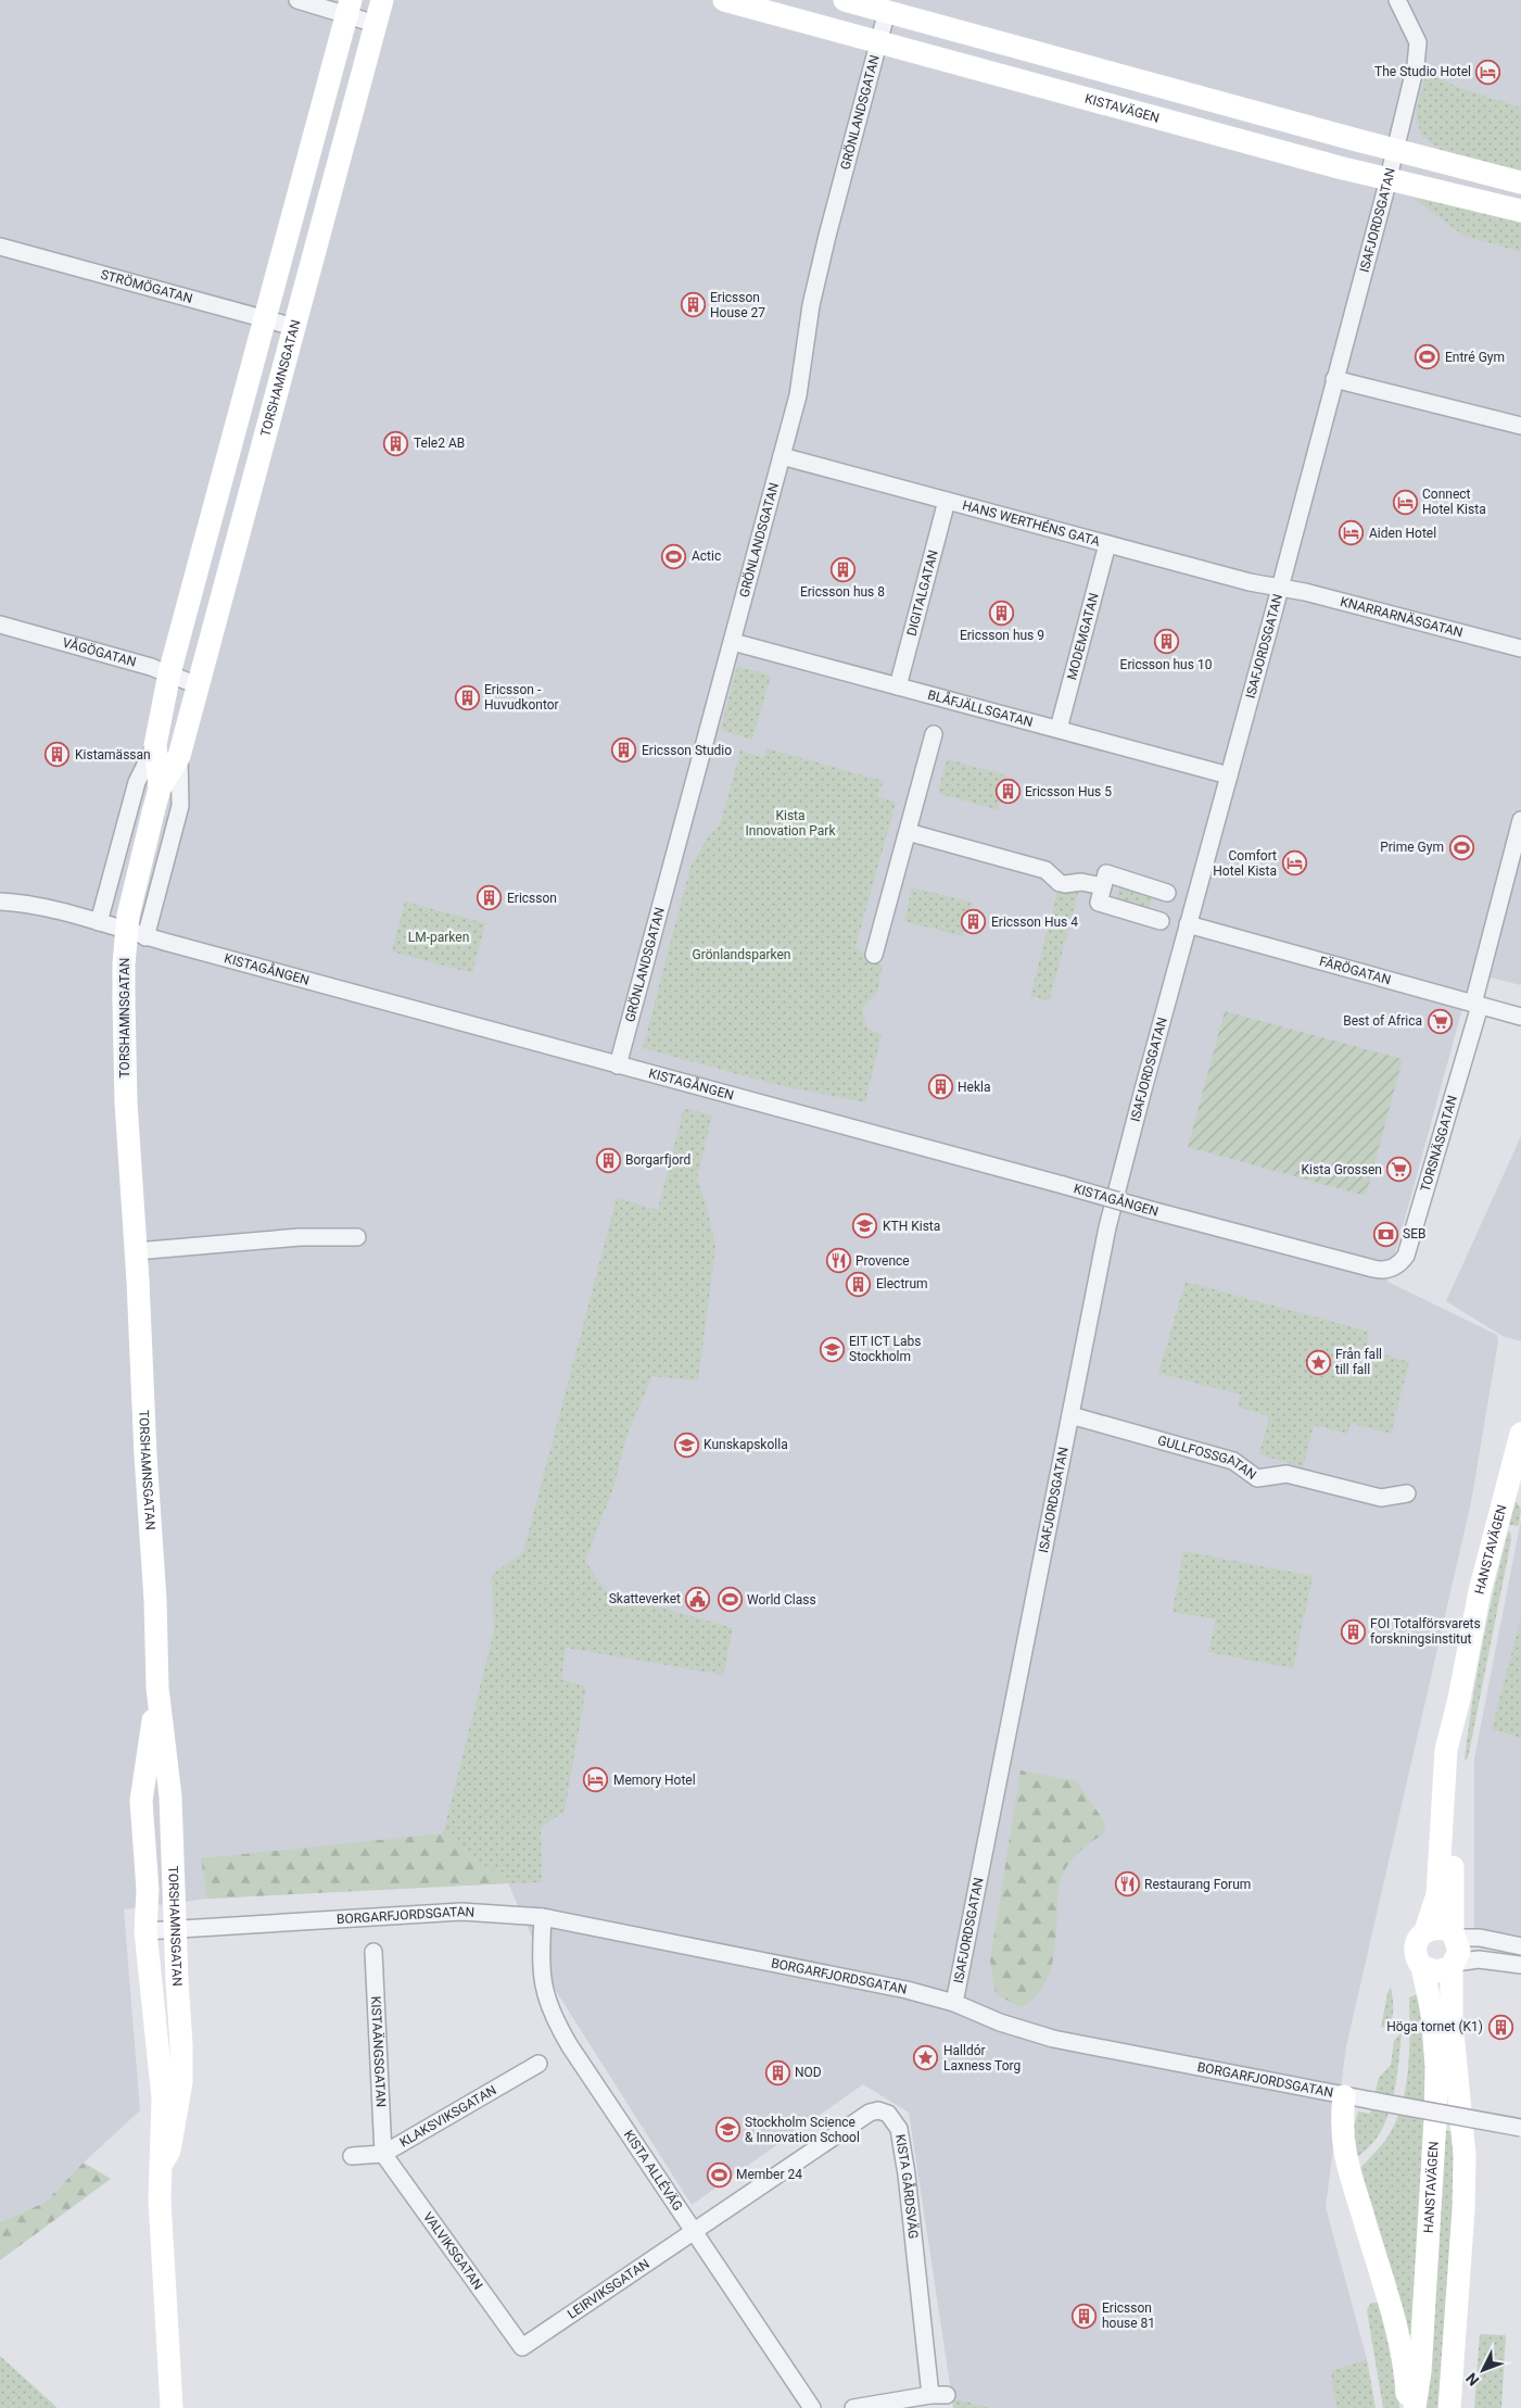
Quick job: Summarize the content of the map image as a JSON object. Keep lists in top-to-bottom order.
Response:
{
  "streets": {
    "street": [
      "KISTAVÄGEN",
      "GRÖNLANDSGATAN",
      "ISAFJORDSGATAN",
      "STRÖMÖGATAN",
      "TORSHAMNSGATAN",
      "HANS WERTHÉNS GATA",
      "DIGITALGATAN",
      "KNARRARNÄSGATAN",
      "MODEMGATAN",
      "VÅGÖGATAN",
      "BLÅFJÄLLSGATAN",
      "KISTAGÅNGEN",
      "FÄRÖGATAN",
      "TORSNÄSGATAN",
      "GULLFOSSGATAN",
      "HANSTAVÄGEN",
      "BORGARFJORDSGATAN",
      "KISTAÄNGSGATAN",
      "KLAKSVIKSGATAN",
      "KISTA ALLÉVÄG",
      "KISTA GÅRDSVÄG",
      "VALVIKSGATAN",
      "LEIRVIKSGATAN"
    ]
  },
  "crossings": [
    ["KISTAVÄGEN", "GRÖNLANDSGATAN"],
    ["KISTAVÄGEN", "ISAFJORDSGATAN"],
    ["GRÖNLANDSGATAN", "HANS WERTHÉNS GATA"],
    ["GRÖNLANDSGATAN", "BLÅFJÄLLSGATAN"],
    ["GRÖNLANDSGATAN", "KISTAGÅNGEN"],
    ["ISAFJORDSGATAN", "HANS WERTHÉNS GATA"],
    ["ISAFJORDSGATAN", "KNARRARNÄSGATAN"],
    ["ISAFJORDSGATAN", "BLÅFJÄLLSGATAN"],
    ["ISAFJORDSGATAN", "FÄRÖGATAN"],
    ["ISAFJORDSGATAN", "GULLFOSSGATAN"],
    ["ISAFJORDSGATAN", "BORGARFJORDSGATAN"],
    ["STRÖMÖGATAN", "TORSHAMNSGATAN"],
    ["TORSHAMNSGATAN", "VÅGÖGATAN"],
    ["TORSHAMNSGATAN", "KISTAGÅNGEN"],
    ["TORSHAMNSGATAN", "BORGARFJORDSGATAN"],
    ["HANS WERTHÉNS GATA", "DIGITALGATAN"],
    ["HANS WERTHÉNS GATA", "KNARRARNÄSGATAN"],
    ["HANS WERTHÉNS GATA", "MODEMGATAN"],
    ["DIGITALGATAN", "BLÅFJÄLLSGATAN"],
    ["MODEMGATAN", "BLÅFJÄLLSGATAN"],
    ["KISTAGÅNGEN", "TORSNÄSGATAN"],
    ["FÄRÖGATAN", "TORSNÄSGATAN"],
    ["BORGARFJORDSGATAN", "KISTA ALLÉVÄG"],
    ["KISTAÄNGSGATAN", "KLAKSVIKSGATAN"],
    ["KISTAÄNGSGATAN", "VALVIKSGATAN"],
    ["KLAKSVIKSGATAN", "VALVIKSGATAN"],
    ["KISTA ALLÉVÄG", "KISTA GÅRDSVÄG"],
    ["KISTA ALLÉVÄG", "LEIRVIKSGATAN"],
    ["KISTA GÅRDSVÄG", "LEIRVIKSGATAN"],
    ["VALVIKSGATAN", "LEIRVIKSGATAN"]
  ],
  "parks": ["Kista Innovation Park", "LM-parken", "Grönlandsparken"],
  "places": {
    "hotel": [
      "The Studio Hotel",
      "Connect Hotel Kista",
      "Aiden Hotel",
      "Comfort Hotel Kista",
      "Memory Hotel"
    ],
    "building": [
      "Ericsson House 27",
      "Tele2 AB",
      "Ericsson hus 8",
      "Ericsson hus 9",
      "Ericsson hus 10",
      "Ericsson - Huvudkontor",
      "Ericsson Studio",
      "Kistamässan",
      "Ericsson Hus 5",
      "Ericsson",
      "Ericsson Hus 4",
      "Hekla",
      "Borgarfjord",
      "Electrum",
      "FOI Totalförsvarets forskningsinstitut",
      "Höga tornet (K1)",
      "NOD",
      "Ericsson house 81"
    ],
    "sports": [
      "Entré Gym",
      "Actic",
      "Prime Gym",
      "World Class",
      "Member 24"
    ],
    "supermarket": ["Best of Africa", "Kista Grossen"],
    "school or university": [
      "KTH Kista",
      "EIT ICT Labs Stockholm",
      "Kunskapskolla",
      "Stockholm Science & Innovation School"
    ],
    "bank": ["SEB"],
    "restaurant": ["Provence", "Restaurang Forum"],
    "place": ["Från fall till fall", "Halldór Laxness Torg"],
    "public building": ["Skatteverket"]
  },
  "north": "bottom left"
}
